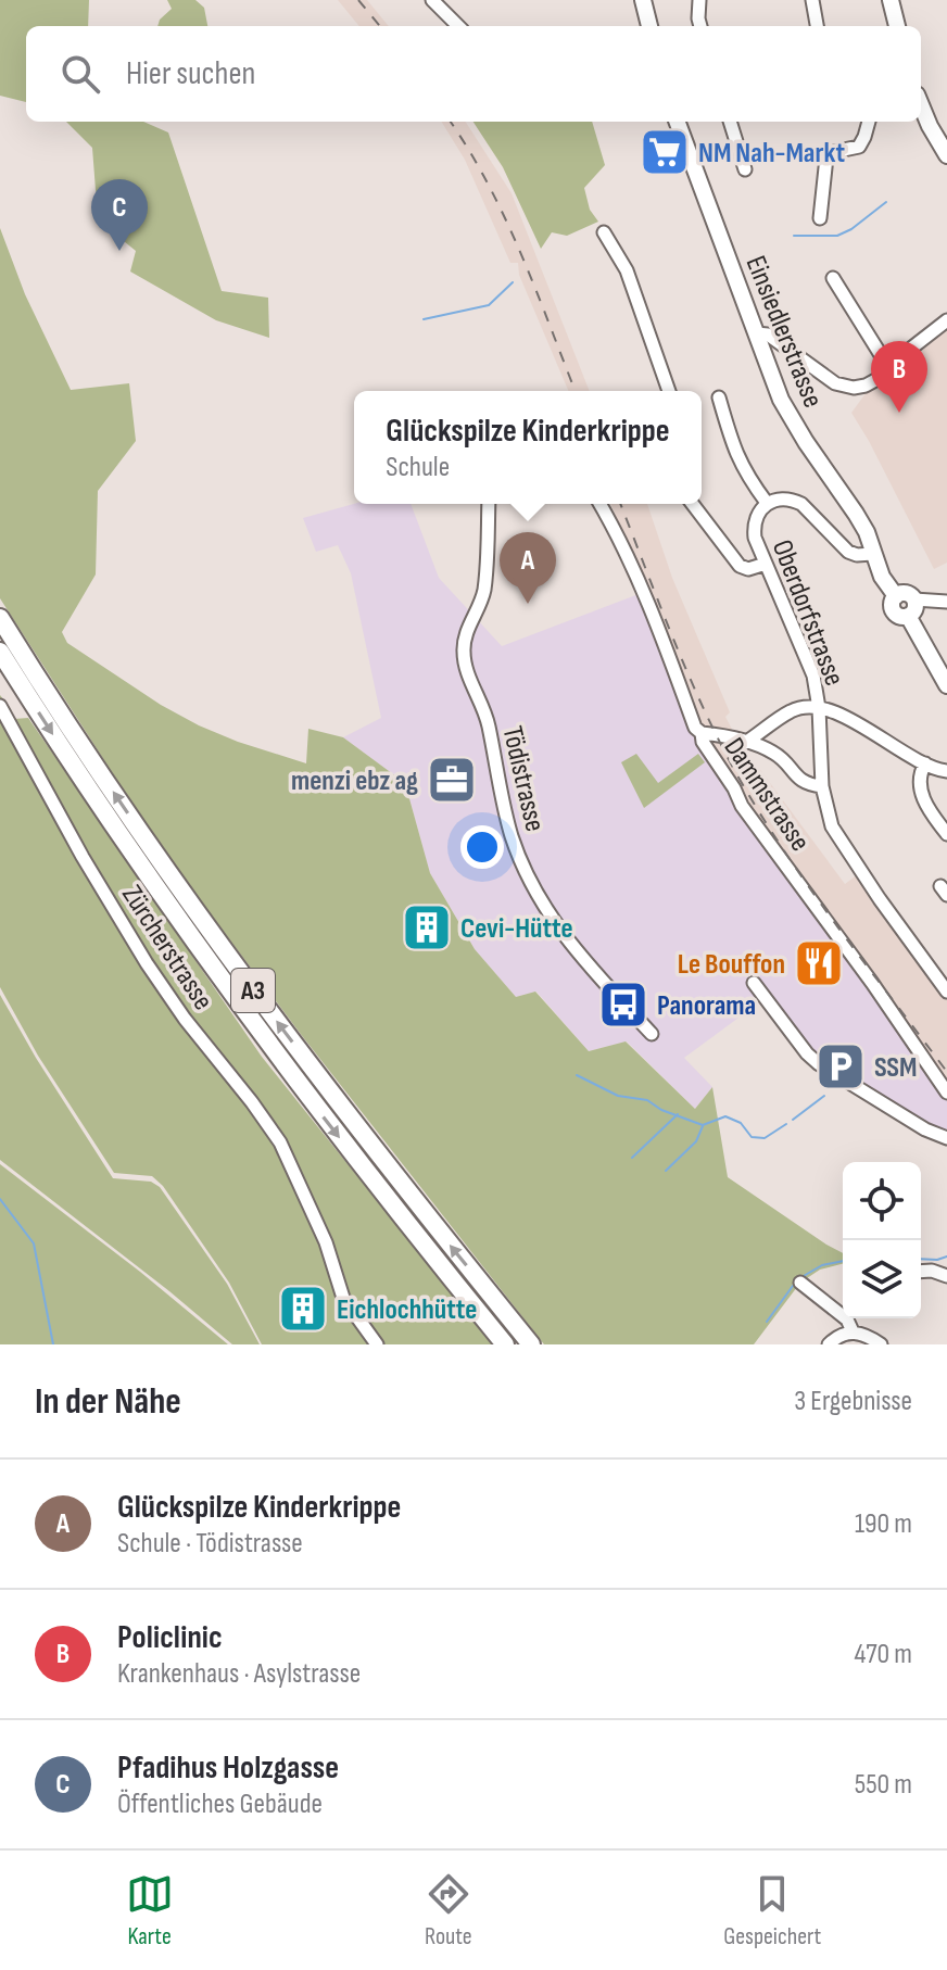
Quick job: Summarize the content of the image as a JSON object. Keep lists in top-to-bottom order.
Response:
{
  "streets": {
    "highway": ["A3"],
    "main road": ["Einsiedlerstrasse"],
    "street": [
      "Oberdorfstrasse",
      "Tödistrasse",
      "Dammstrasse",
      "Zürcherstrasse"
    ]
  },
  "crossings": [
    ["Einsiedlerstrasse", "Oberdorfstrasse"]
  ],
  "places": {
    "supermarket": ["NM Nah-Markt"],
    "office": ["menzi ebz ag"],
    "building": ["Cevi-Hütte", "Eichlochhütte"],
    "restaurant": ["Le Bouffon"],
    "bus stop": ["Panorama"],
    "parking": ["SSM"]
  },
  "page": {
    "search": "Hier suchen",
    "pins": ["C", "B", "A"],
    "popup": ["Glückspilze Kinderkrippe", "Schule"],
    "heading": ["In der Nähe", "3 Ergebnisse"],
    "list": [
      {
        "mark": "A",
        "name": "Glückspilze Kinderkrippe",
        "note": "Schule · Tödistrasse",
        "value": "190 m"
      },
      {
        "mark": "B",
        "name": "Policlinic",
        "note": "Krankenhaus · Asylstrasse",
        "value": "470 m"
      },
      {
        "mark": "C",
        "name": "Pfadihus Holzgasse",
        "note": "Öffentliches Gebäude",
        "value": "550 m"
      }
    ],
    "nav": ["Karte", "Route", "Gespeichert"]
  }
}
